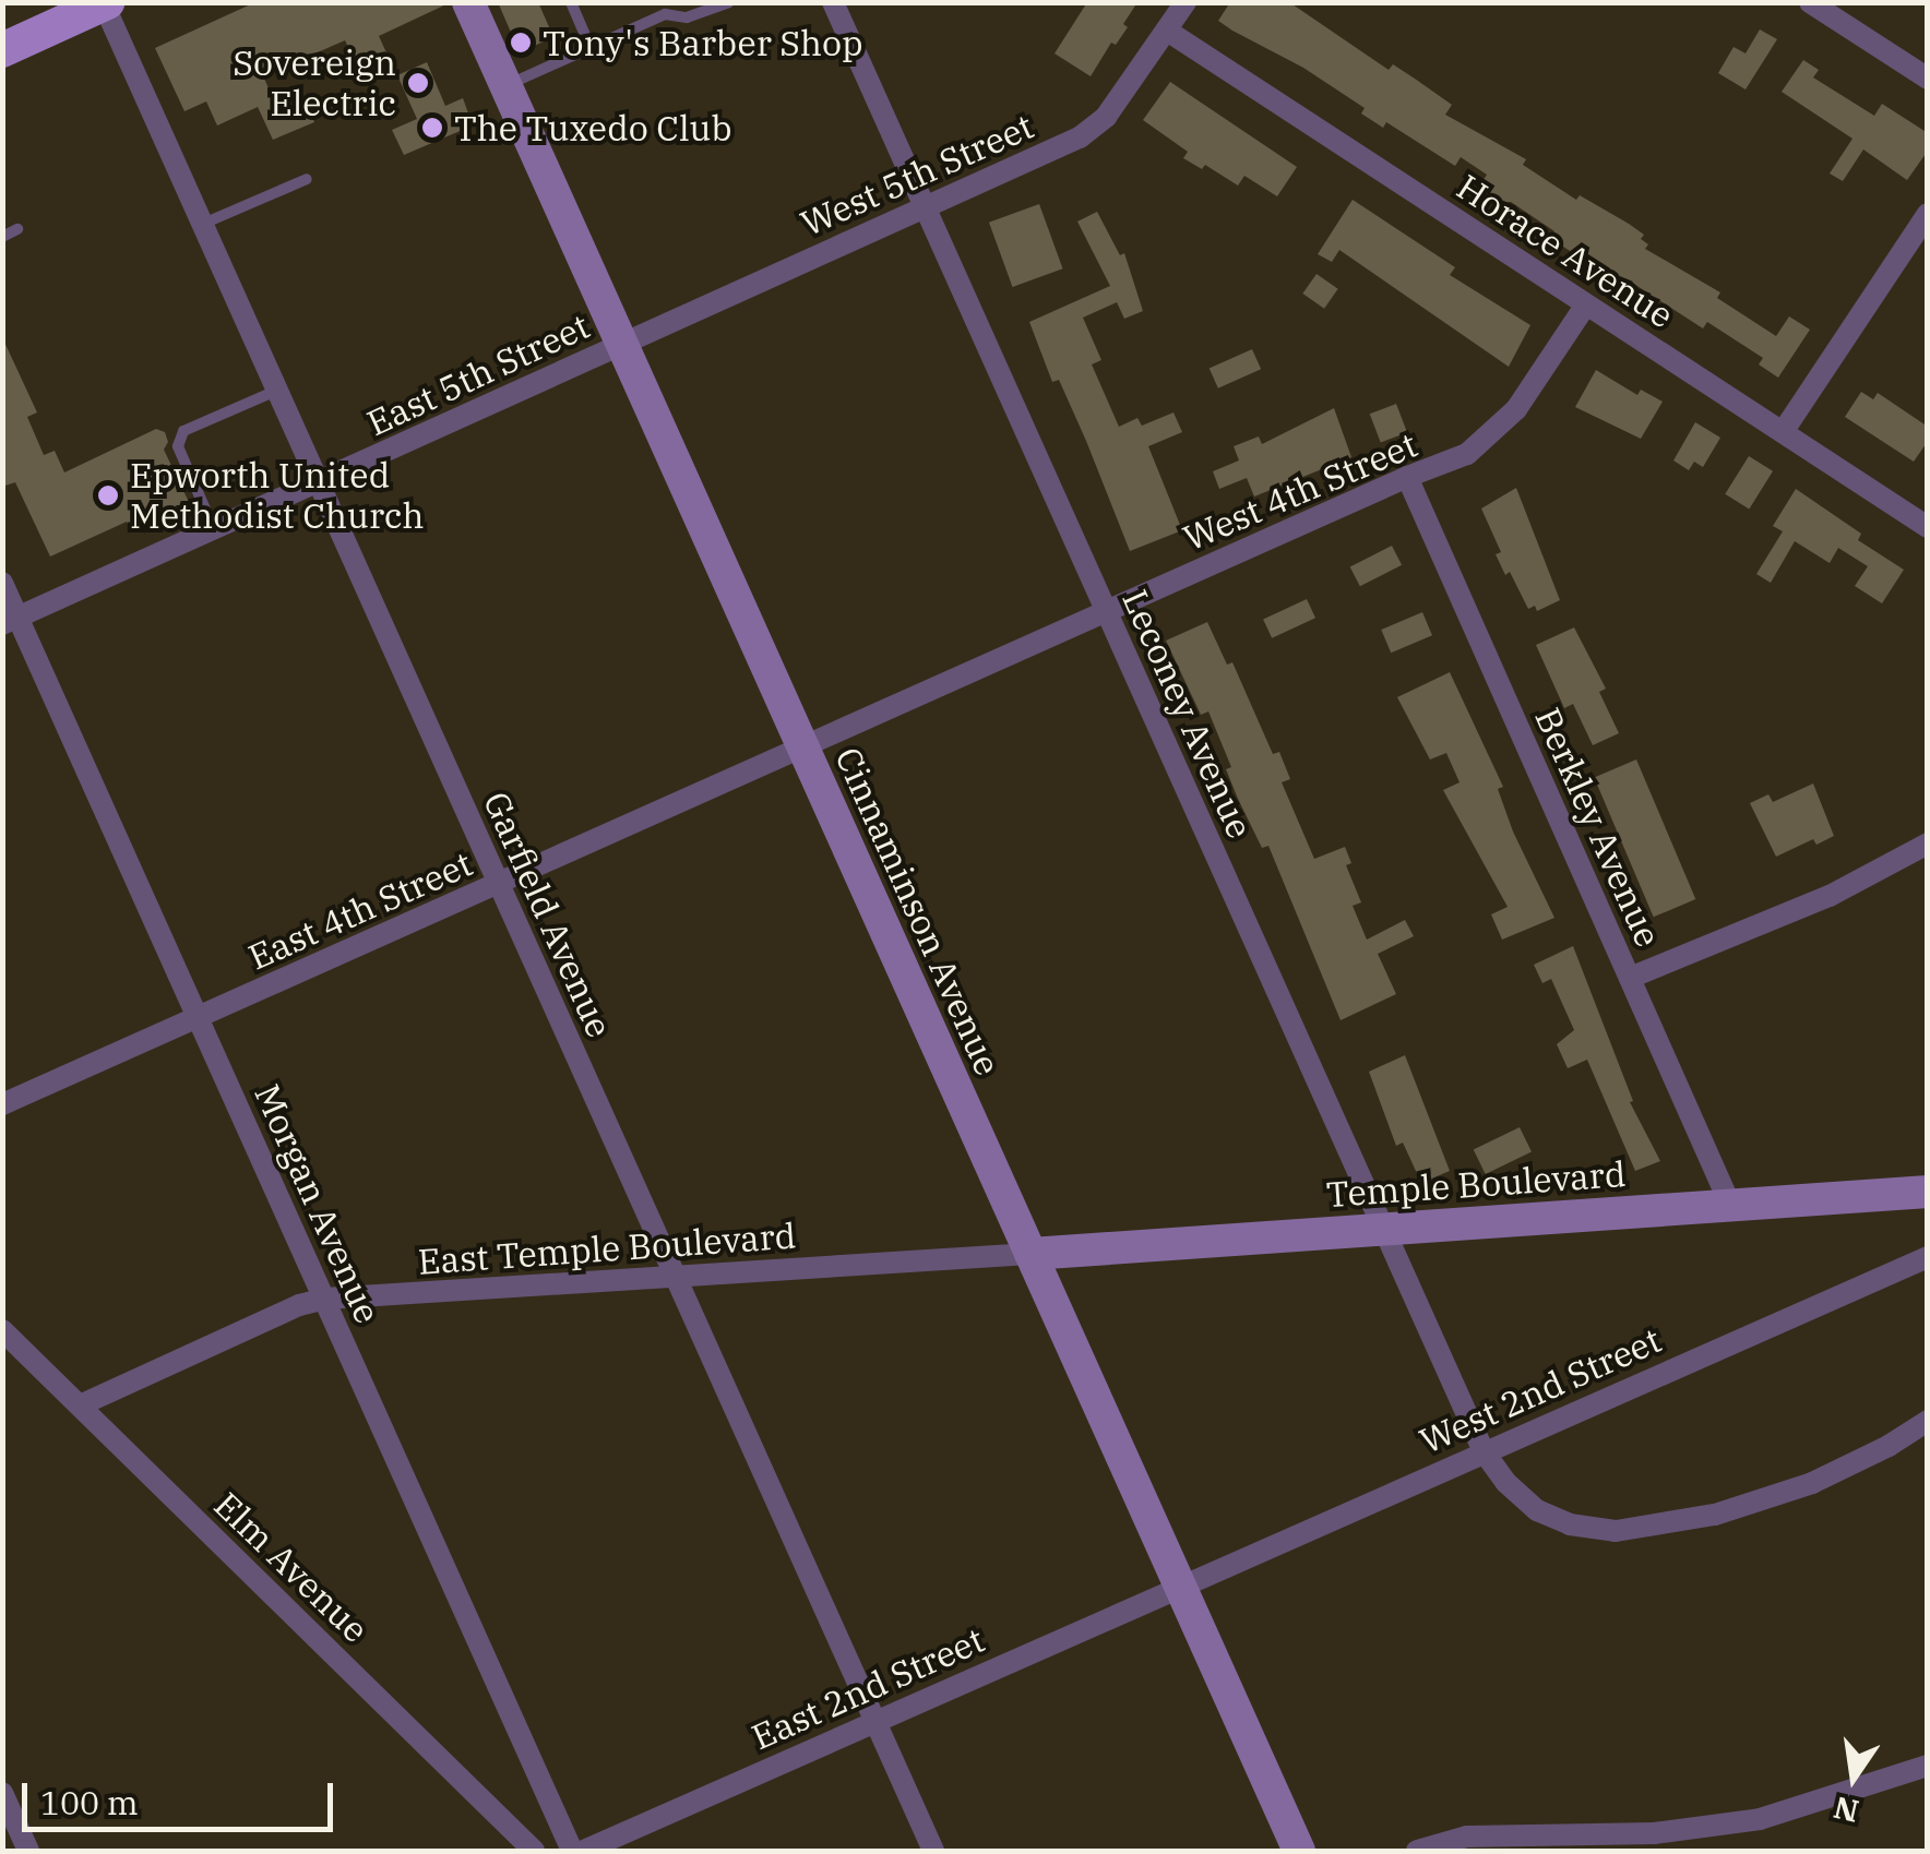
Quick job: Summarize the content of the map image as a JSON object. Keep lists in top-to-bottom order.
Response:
{
  "streets": {
    "street": [
      "West 5th Street",
      "Horace Avenue",
      "East 5th Street",
      "West 4th Street",
      "Leconey Avenue",
      "Berkley Avenue",
      "East 4th Street",
      "Cinnaminson Avenue",
      "Garfield Avenue",
      "Temple Boulevard",
      "Morgan Avenue",
      "East Temple Boulevard",
      "West 2nd Street",
      "Elm Avenue",
      "East 2nd Street"
    ]
  },
  "crossings": [
    ["West 5th Street", "Horace Avenue"],
    ["West 5th Street", "East 5th Street"],
    ["West 5th Street", "Leconey Avenue"],
    ["West 5th Street", "Cinnaminson Avenue"],
    ["Horace Avenue", "West 4th Street"],
    ["East 5th Street", "Cinnaminson Avenue"],
    ["East 5th Street", "Garfield Avenue"],
    ["East 5th Street", "Morgan Avenue"],
    ["West 4th Street", "Leconey Avenue"],
    ["West 4th Street", "Berkley Avenue"],
    ["West 4th Street", "East 4th Street"],
    ["West 4th Street", "Cinnaminson Avenue"],
    ["Leconey Avenue", "Temple Boulevard"],
    ["Leconey Avenue", "West 2nd Street"],
    ["Berkley Avenue", "Temple Boulevard"],
    ["East 4th Street", "Cinnaminson Avenue"],
    ["East 4th Street", "Garfield Avenue"],
    ["East 4th Street", "Morgan Avenue"],
    ["Cinnaminson Avenue", "Temple Boulevard"],
    ["Cinnaminson Avenue", "East Temple Boulevard"],
    ["Cinnaminson Avenue", "West 2nd Street"],
    ["Cinnaminson Avenue", "East 2nd Street"],
    ["Garfield Avenue", "East Temple Boulevard"],
    ["Garfield Avenue", "East 2nd Street"],
    ["Temple Boulevard", "East Temple Boulevard"],
    ["Morgan Avenue", "East Temple Boulevard"],
    ["East Temple Boulevard", "Elm Avenue"],
    ["West 2nd Street", "East 2nd Street"]
  ],
  "places": [
    "Tony's Barber Shop",
    "Sovereign Electric",
    "The Tuxedo Club",
    "Epworth United Methodist Church"
  ],
  "scale_bar": "100 m",
  "north": "bottom"
}
